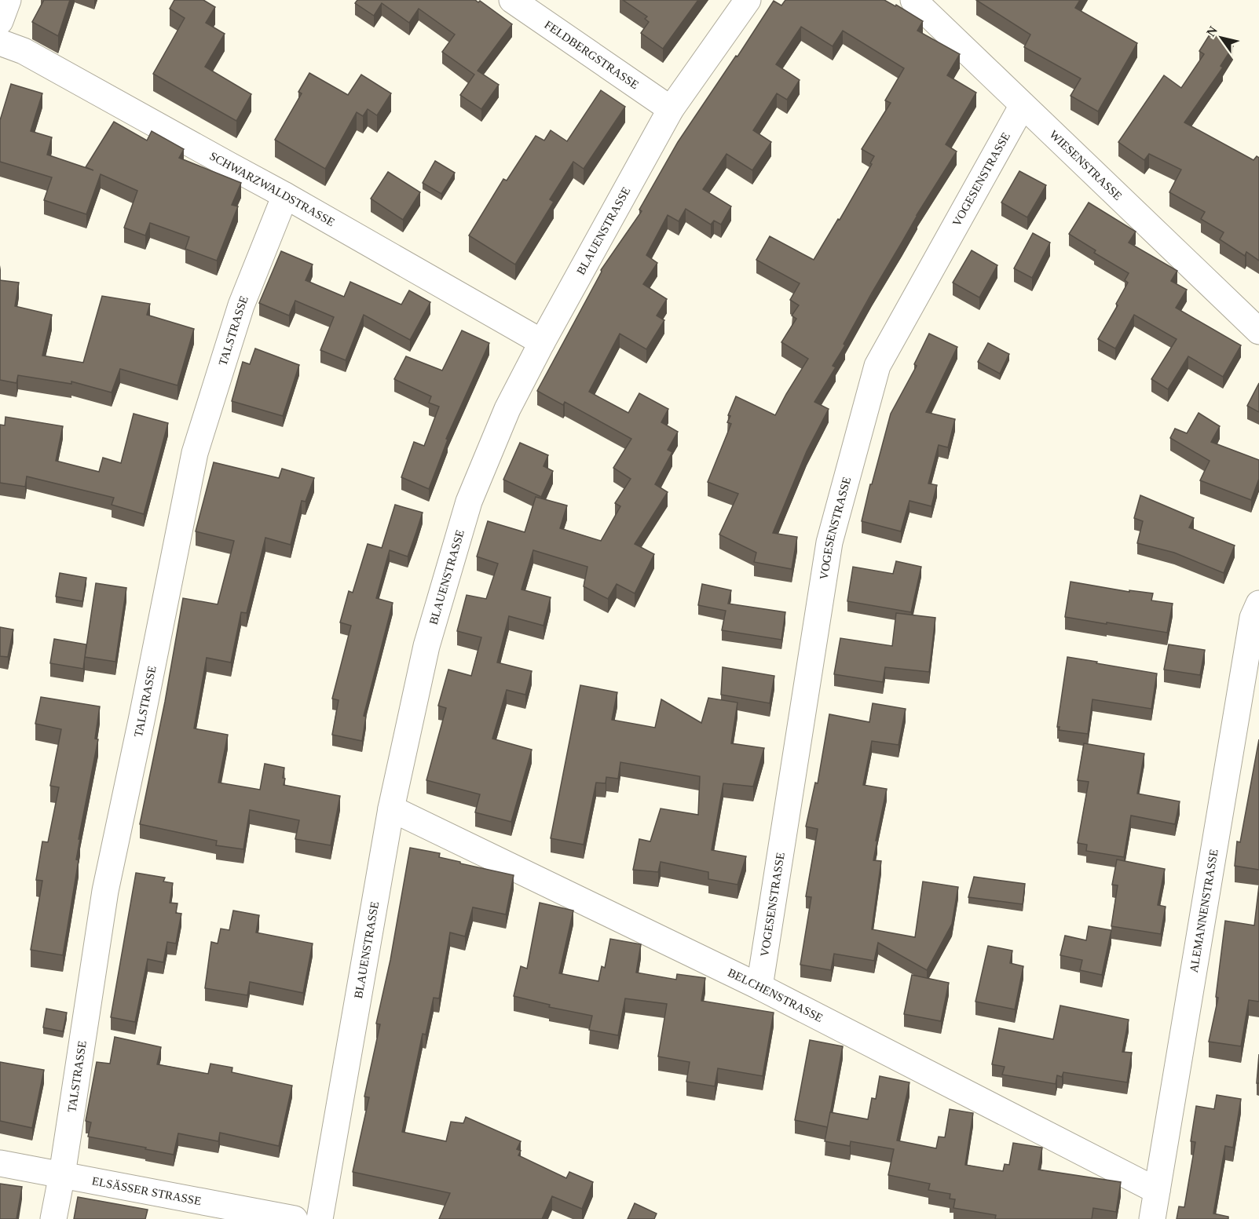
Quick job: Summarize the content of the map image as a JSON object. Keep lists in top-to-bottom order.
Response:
{
  "streets": {
    "street": [
      "FELDBERGSTRASSE",
      "WIESENSTRASSE",
      "VOGESENSTRASSE",
      "SCHWARZWALDSTRASSE",
      "BLAUENSTRASSE",
      "TALSTRASSE",
      "ALEMANNENSTRASSE",
      "BELCHENSTRASSE",
      "ELSÄSSER STRASSE"
    ]
  },
  "crossings": [
    ["FELDBERGSTRASSE", "BLAUENSTRASSE"],
    ["WIESENSTRASSE", "VOGESENSTRASSE"],
    ["VOGESENSTRASSE", "BELCHENSTRASSE"],
    ["SCHWARZWALDSTRASSE", "BLAUENSTRASSE"],
    ["SCHWARZWALDSTRASSE", "TALSTRASSE"],
    ["BLAUENSTRASSE", "BELCHENSTRASSE"],
    ["TALSTRASSE", "ELSÄSSER STRASSE"],
    ["ALEMANNENSTRASSE", "BELCHENSTRASSE"]
  ],
  "north": "top left"
}
